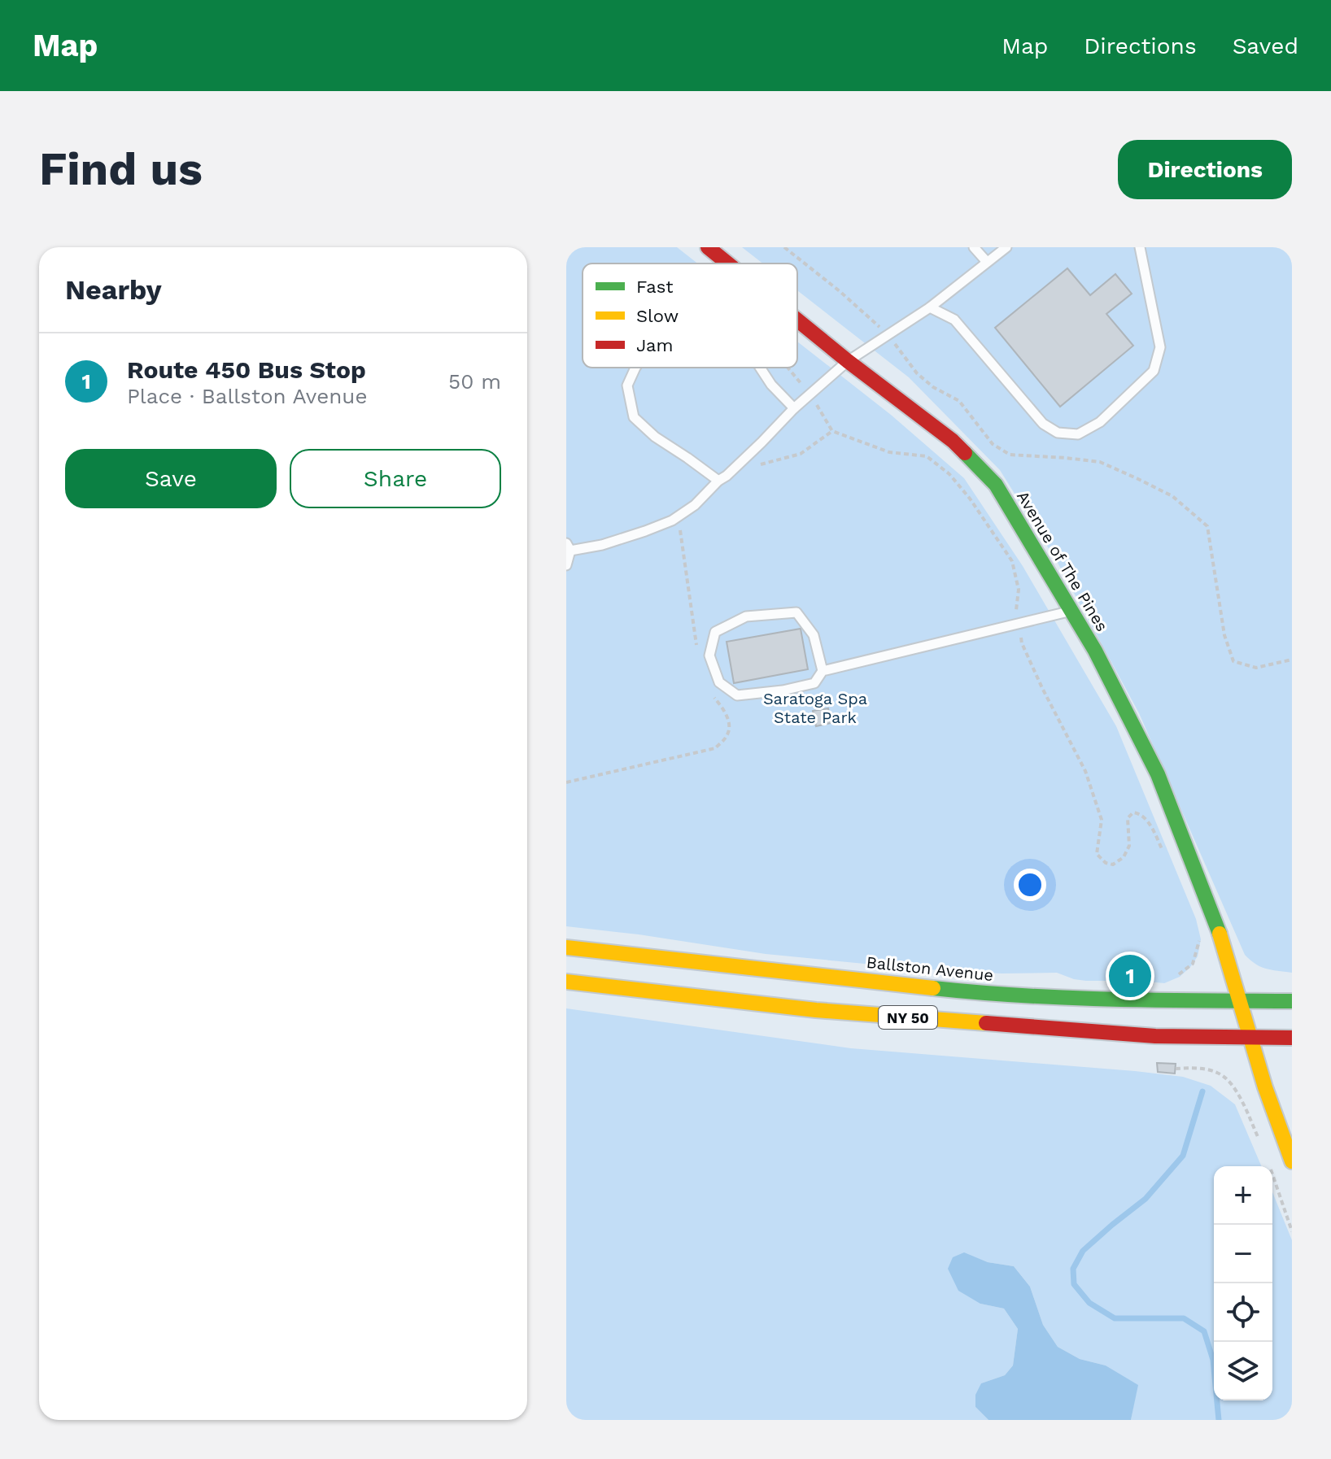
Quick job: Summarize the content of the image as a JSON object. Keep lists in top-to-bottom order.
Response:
{
  "streets": {
    "main road": ["Avenue of The Pines", "Ballston Avenue", "NY 50"]
  },
  "crossings": [
    ["Avenue of The Pines", "Ballston Avenue"],
    ["Avenue of The Pines", "NY 50"]
  ],
  "parks": ["Saratoga Spa State Park"],
  "legend": ["Fast", "Slow", "Jam"],
  "page": {
    "header": "Map",
    "nav": ["Map", "Directions", "Saved"],
    "buttons": [
      "Directions",
      ["Save", "Share"]
    ],
    "title": "Find us",
    "heading": "Nearby",
    "list": [
      {
        "mark": "1",
        "name": "Route 450 Bus Stop",
        "note": "Place · Ballston Avenue",
        "value": "50 m"
      }
    ],
    "pins": "1",
    "map_buttons": ["+", "−"]
  }
}
